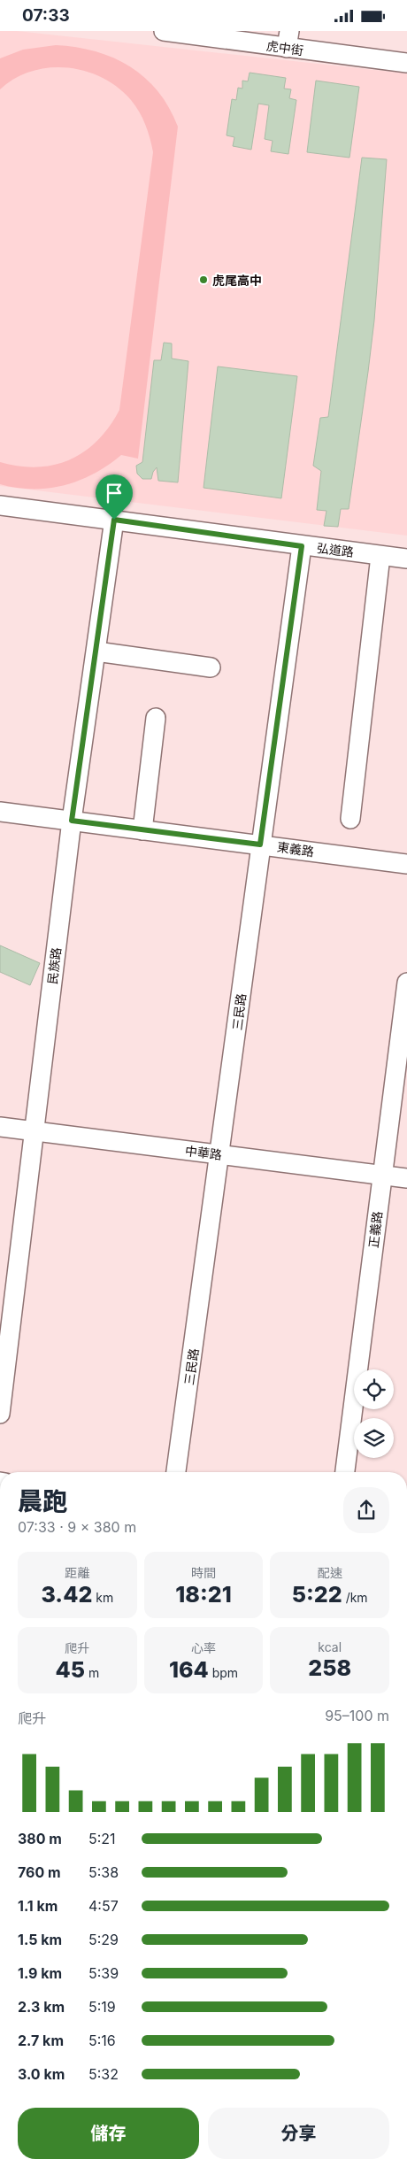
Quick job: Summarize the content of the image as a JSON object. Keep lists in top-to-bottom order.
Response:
{
  "streets": {
    "street": [
      "虎中街",
      "弘道路",
      "東義路",
      "民族路",
      "三民路",
      "中華路",
      "正義路"
    ]
  },
  "crossings": [
    ["弘道路", "民族路"],
    ["弘道路", "三民路"],
    ["東義路", "民族路"],
    ["東義路", "三民路"],
    ["民族路", "中華路"],
    ["三民路", "中華路"],
    ["中華路", "正義路"]
  ],
  "places": ["虎尾高中"],
  "page": {
    "status": "07:33",
    "heading": ["晨跑", "07:33 · 9 × 380 m"],
    "stats": [
      ["距離", "3.42 km"],
      ["時間", "18:21"],
      ["配速", "5:22 /km"],
      ["爬升", "45 m"],
      ["心率", "164 bpm"],
      ["kcal", "258"]
    ],
    "chart": ["爬升", "95–100 m"],
    "list": [
      {
        "name": "380 m",
        "note": "5:21"
      },
      {
        "name": "760 m",
        "note": "5:38"
      },
      {
        "name": "1.1 km",
        "note": "4:57"
      },
      {
        "name": "1.5 km",
        "note": "5:29"
      },
      {
        "name": "1.9 km",
        "note": "5:39"
      },
      {
        "name": "2.3 km",
        "note": "5:19"
      },
      {
        "name": "2.7 km",
        "note": "5:16"
      },
      {
        "name": "3.0 km",
        "note": "5:32"
      }
    ],
    "buttons": ["儲存", "分享"]
  }
}
